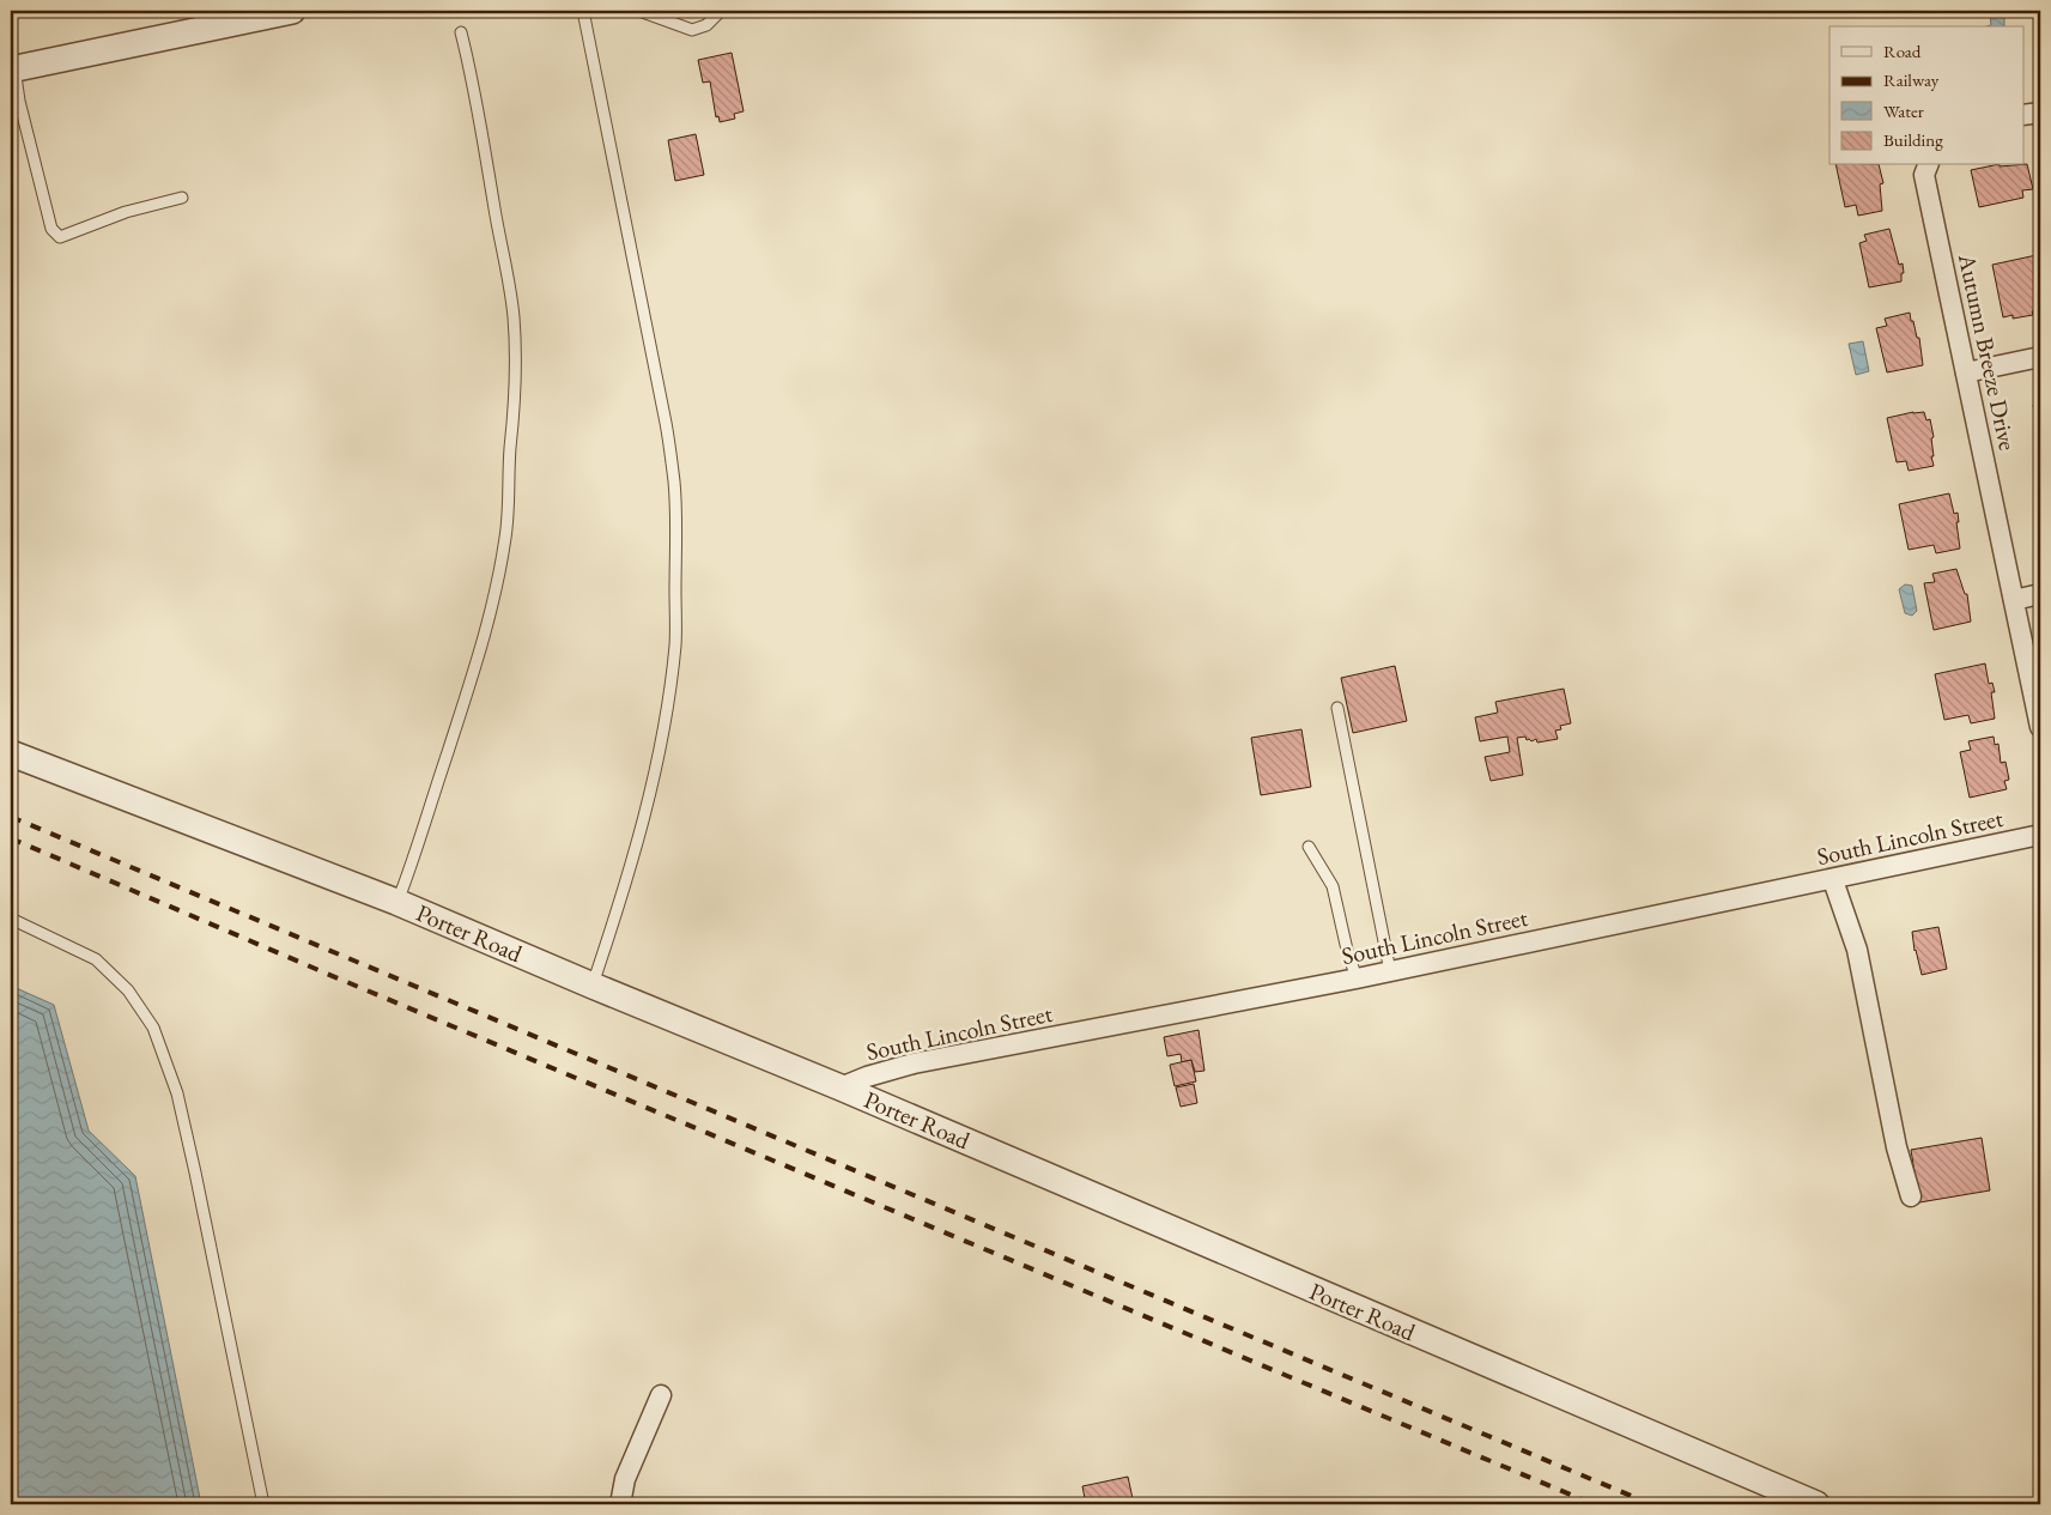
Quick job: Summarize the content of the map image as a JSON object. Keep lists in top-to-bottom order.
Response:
{
  "streets": {
    "street": ["Autumn Breeze Drive", "South Lincoln Street", "Porter Road"]
  },
  "crossings": [
    ["South Lincoln Street", "Porter Road"]
  ],
  "legend": [
    "Road",
    "Railway",
    "Water",
    "Building"
  ]
}
